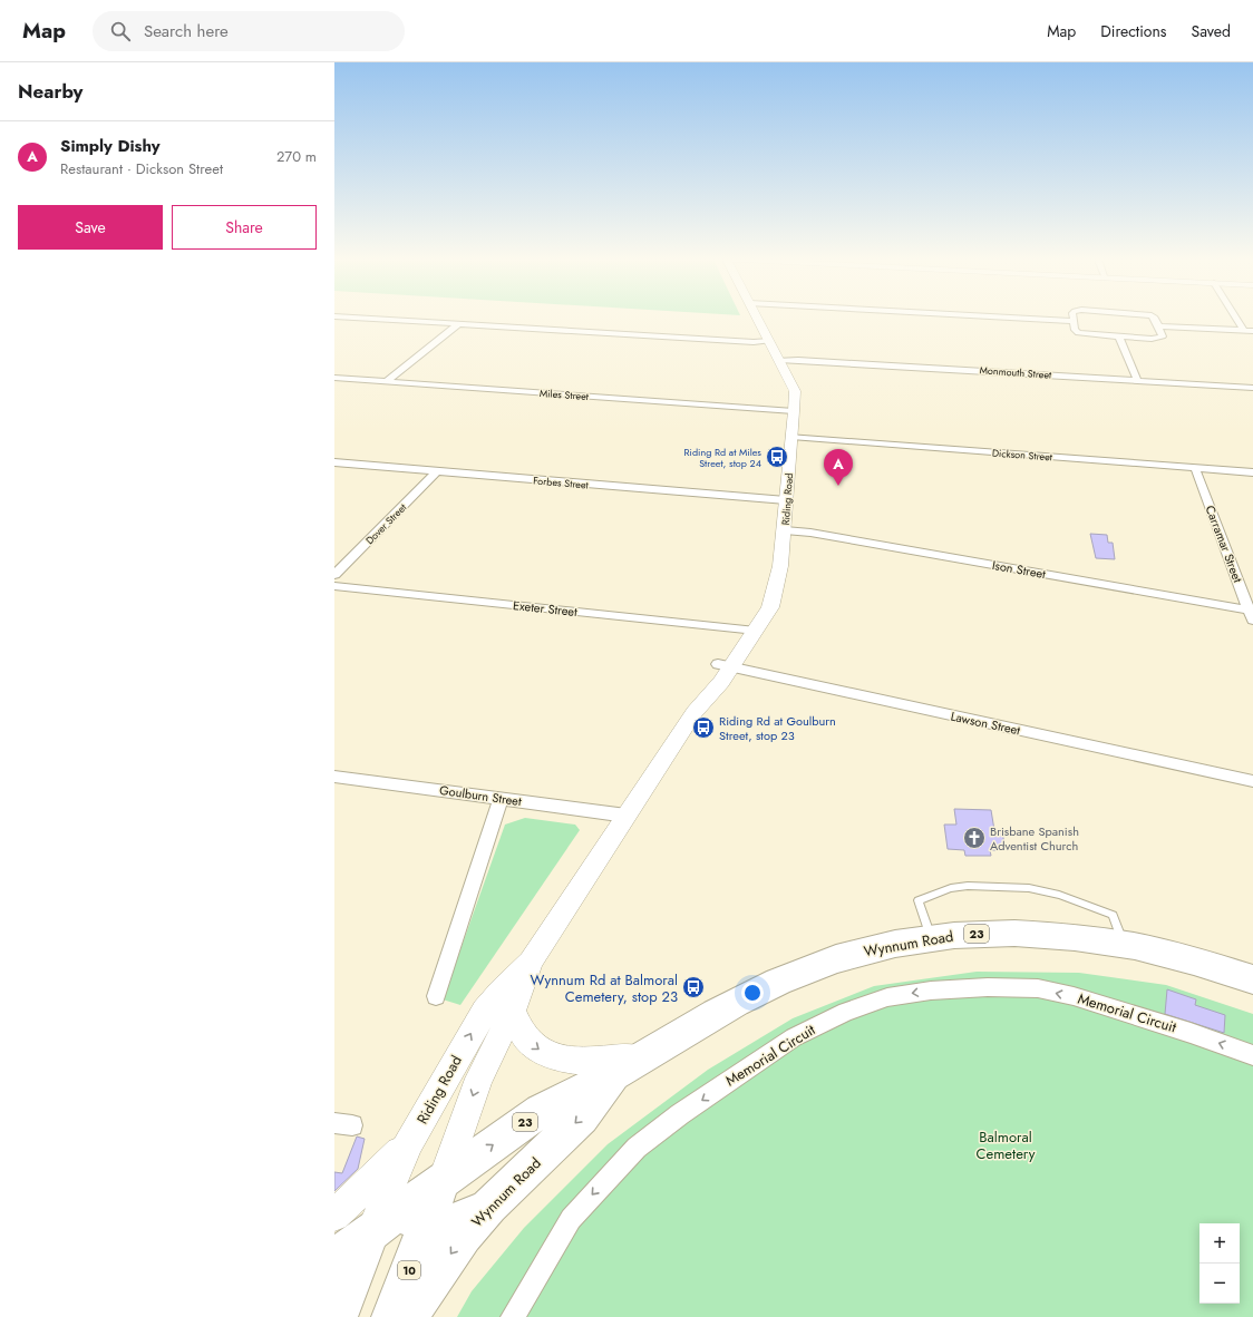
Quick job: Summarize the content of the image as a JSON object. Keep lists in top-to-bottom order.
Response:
{
  "streets": {
    "main road": [
      "Riding Road",
      "23",
      "Wynnum Road",
      "10"
    ],
    "street": [
      "Monmouth Street",
      "Miles Street",
      "Dickson Street",
      "Forbes Street",
      "Dover Street",
      "Carramar Street",
      "Ison Street",
      "Exeter Street",
      "Lawson Street",
      "Goulburn Street",
      "Memorial Circuit"
    ]
  },
  "crossings": [
    ["Monmouth Street", "Riding Road"],
    ["Miles Street", "Riding Road"],
    ["Dickson Street", "Riding Road"],
    ["Dickson Street", "Carramar Street"],
    ["Forbes Street", "Riding Road"],
    ["Forbes Street", "Dover Street"],
    ["Riding Road", "Ison Street"],
    ["Riding Road", "Exeter Street"],
    ["Riding Road", "Lawson Street"],
    ["Riding Road", "Goulburn Street"],
    ["Riding Road", "Wynnum Road"],
    ["Riding Road", "10"],
    ["Carramar Street", "Ison Street"],
    ["Wynnum Road", "10"]
  ],
  "one_way": ["Memorial Circuit"],
  "parks": ["Balmoral Cemetery"],
  "places": {
    "bus stop": ["Riding Rd at Miles Street, stop 24", "Riding Rd at Goulburn Street, stop 23", "Wynnum Rd at Balmoral Cemetery, stop 23"],
    "church": ["Brisbane Spanish Adventist Church"]
  },
  "page": {
    "header": "Map",
    "search": "Search here",
    "nav": ["Map", "Directions", "Saved"],
    "heading": "Nearby",
    "list": [
      {
        "mark": "A",
        "name": "Simply Dishy",
        "note": "Restaurant · Dickson Street",
        "value": "270 m"
      }
    ],
    "buttons": ["Save", "Share"],
    "pins": "A",
    "map_buttons": ["+", "−"]
  }
}
